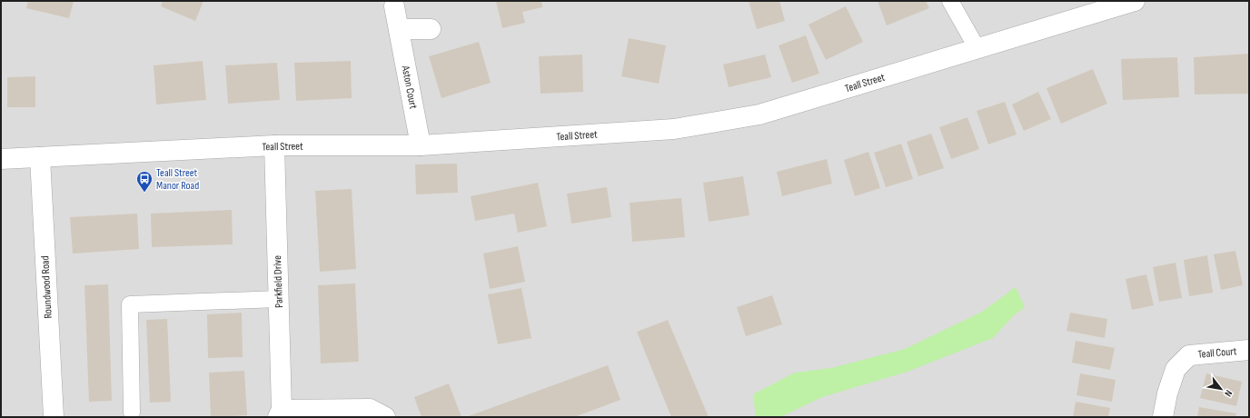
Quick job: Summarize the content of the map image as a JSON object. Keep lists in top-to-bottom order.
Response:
{
  "streets": {
    "street": [
      "Teall Street",
      "Aston Court",
      "Parkfield Drive",
      "Roundwood Road",
      "Teall Court"
    ]
  },
  "crossings": [
    ["Teall Street", "Aston Court"],
    ["Teall Street", "Parkfield Drive"],
    ["Teall Street", "Roundwood Road"]
  ],
  "places": {
    "bus stop": ["Teall Street Manor Road"]
  },
  "north": "bottom right"
}
